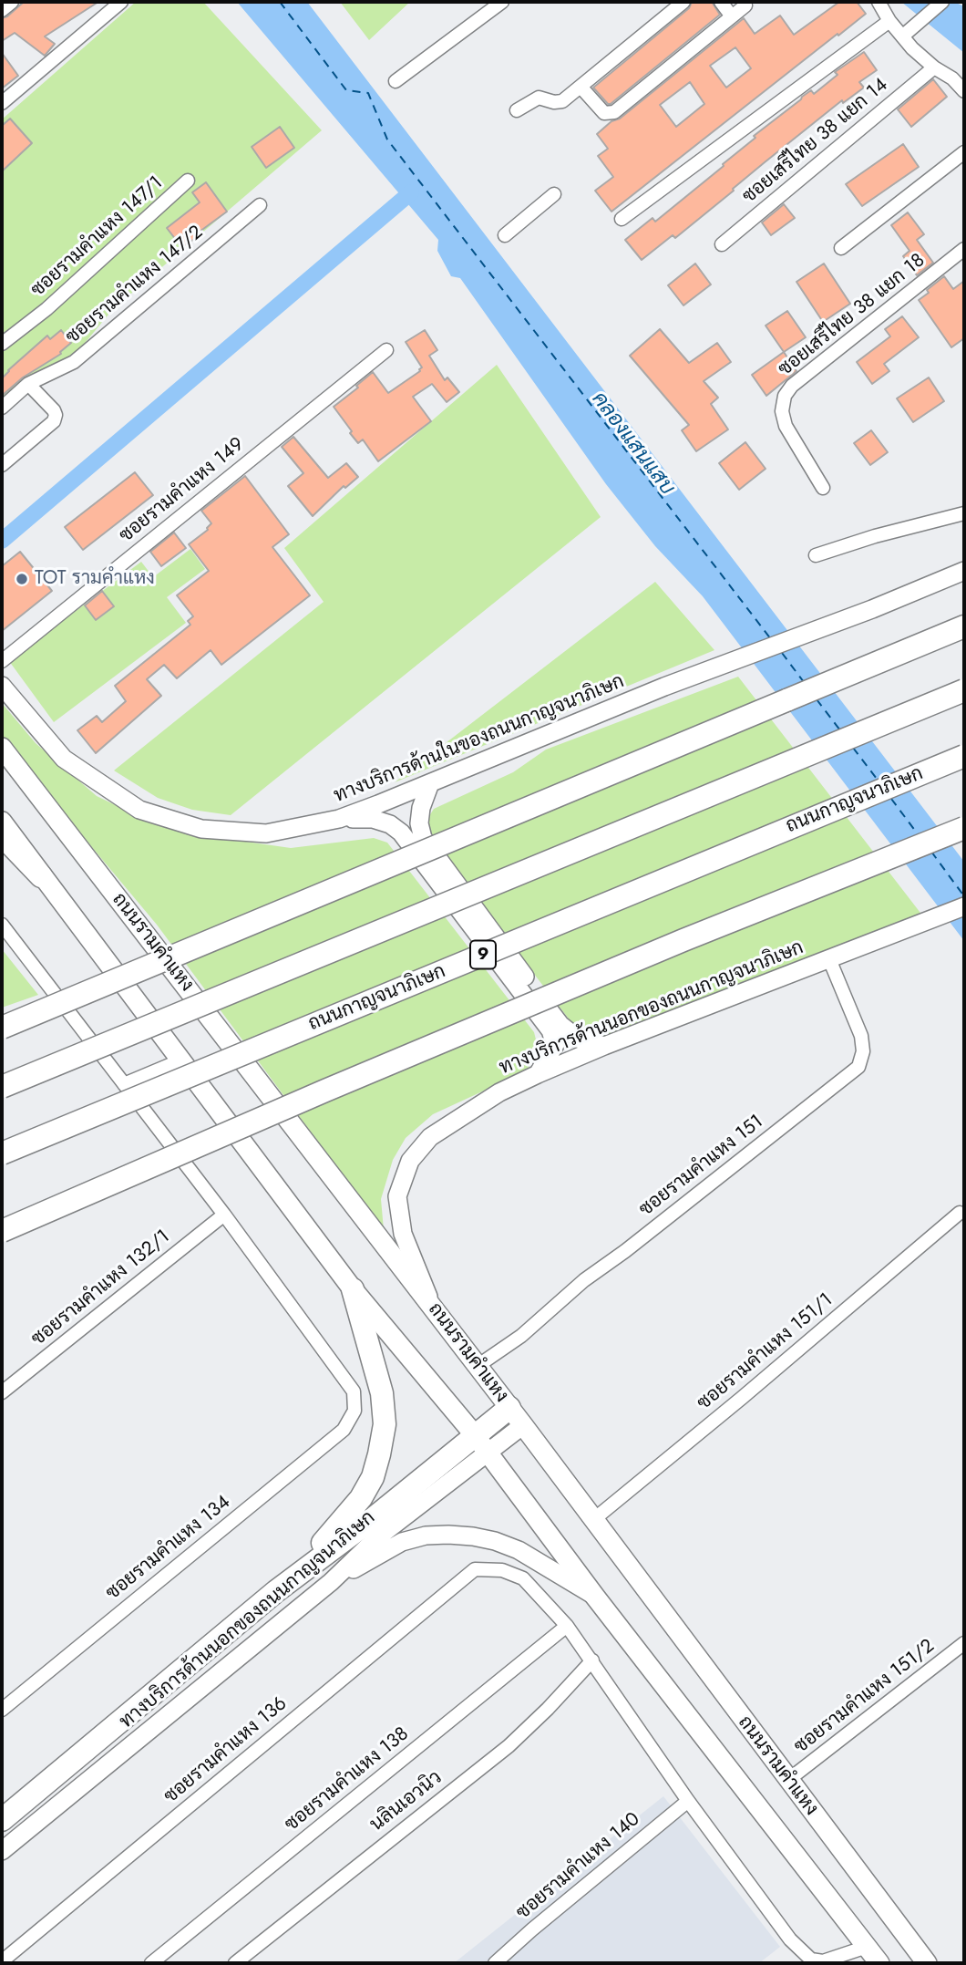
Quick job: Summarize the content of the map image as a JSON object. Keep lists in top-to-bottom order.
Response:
{
  "streets": {
    "highway": ["ถนนกาญจนาภิเษก", "9"],
    "main road": ["ทางบริการด้านในของถนนกาญจนาภิเษก", "ถนนรามคำแหง", "ทางบริการด้านนอกของถนนกาญจนาภิเษก"],
    "street": [
      "ซอยเสรีไทย 38 แยก 14",
      "ซอยรามคำแหง 147/1",
      "ซอยรามคำแหง 147/2",
      "ซอยเสรีไทย 38 แยก 18",
      "ซอยรามคำแหง 149",
      "ซอยรามคำแหง 151",
      "ซอยรามคำแหง 132/1",
      "ซอยรามคำแหง 151/1",
      "ซอยรามคำแหง 134",
      "ซอยรามคำแหง 151/2",
      "ซอยรามคำแหง 136",
      "ซอยรามคำแหง 138",
      "นลินเอวนิว",
      "ซอยรามคำแหง 140"
    ]
  },
  "crossings": [
    ["ถนนรามคำแหง", "ทางบริการด้านนอกของถนนกาญจนาภิเษก"],
    ["ถนนรามคำแหง", "ซอยรามคำแหง 151"],
    ["ถนนรามคำแหง", "ซอยรามคำแหง 151/1"],
    ["ถนนรามคำแหง", "ซอยรามคำแหง 151/2"],
    ["ถนนรามคำแหง", "ซอยรามคำแหง 136"],
    ["ถนนรามคำแหง", "ซอยรามคำแหง 138"],
    ["ถนนรามคำแหง", "นลินเอวนิว"],
    ["ถนนรามคำแหง", "ซอยรามคำแหง 140"],
    ["ทางบริการด้านนอกของถนนกาญจนาภิเษก", "ซอยรามคำแหง 151"],
    ["ซอยรามคำแหง 132/1", "ซอยรามคำแหง 134"]
  ],
  "water": ["คลองแสนแสบ"],
  "places": ["TOT รามคำแหง"]
}
